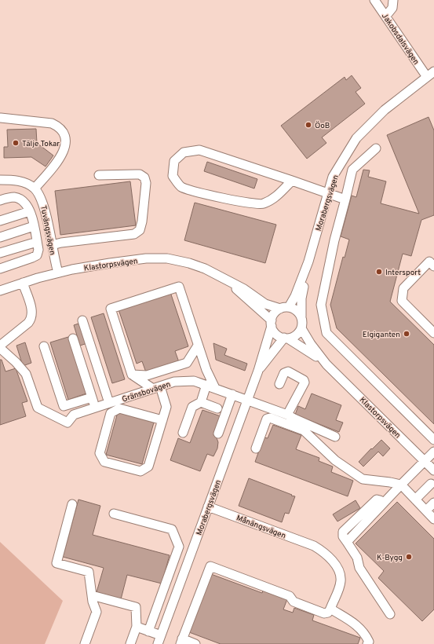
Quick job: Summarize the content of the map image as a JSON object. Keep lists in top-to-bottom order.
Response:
{
  "streets": {
    "street": [
      "Jakobsdalsvägen",
      "Morabergsvägen",
      "Tuvängsvägen",
      "Klastorpsvägen",
      "Gränsbovägen",
      "Månängsvägen"
    ]
  },
  "crossings": [
    ["Jakobsdalsvägen", "Morabergsvägen"],
    ["Morabergsvägen", "Klastorpsvägen"],
    ["Morabergsvägen", "Gränsbovägen"],
    ["Morabergsvägen", "Månängsvägen"],
    ["Tuvängsvägen", "Klastorpsvägen"]
  ],
  "places": [
    "ÖoB",
    "Tälje Tokar",
    "Intersport",
    "Elgiganten",
    "K-Bygg"
  ]
}
